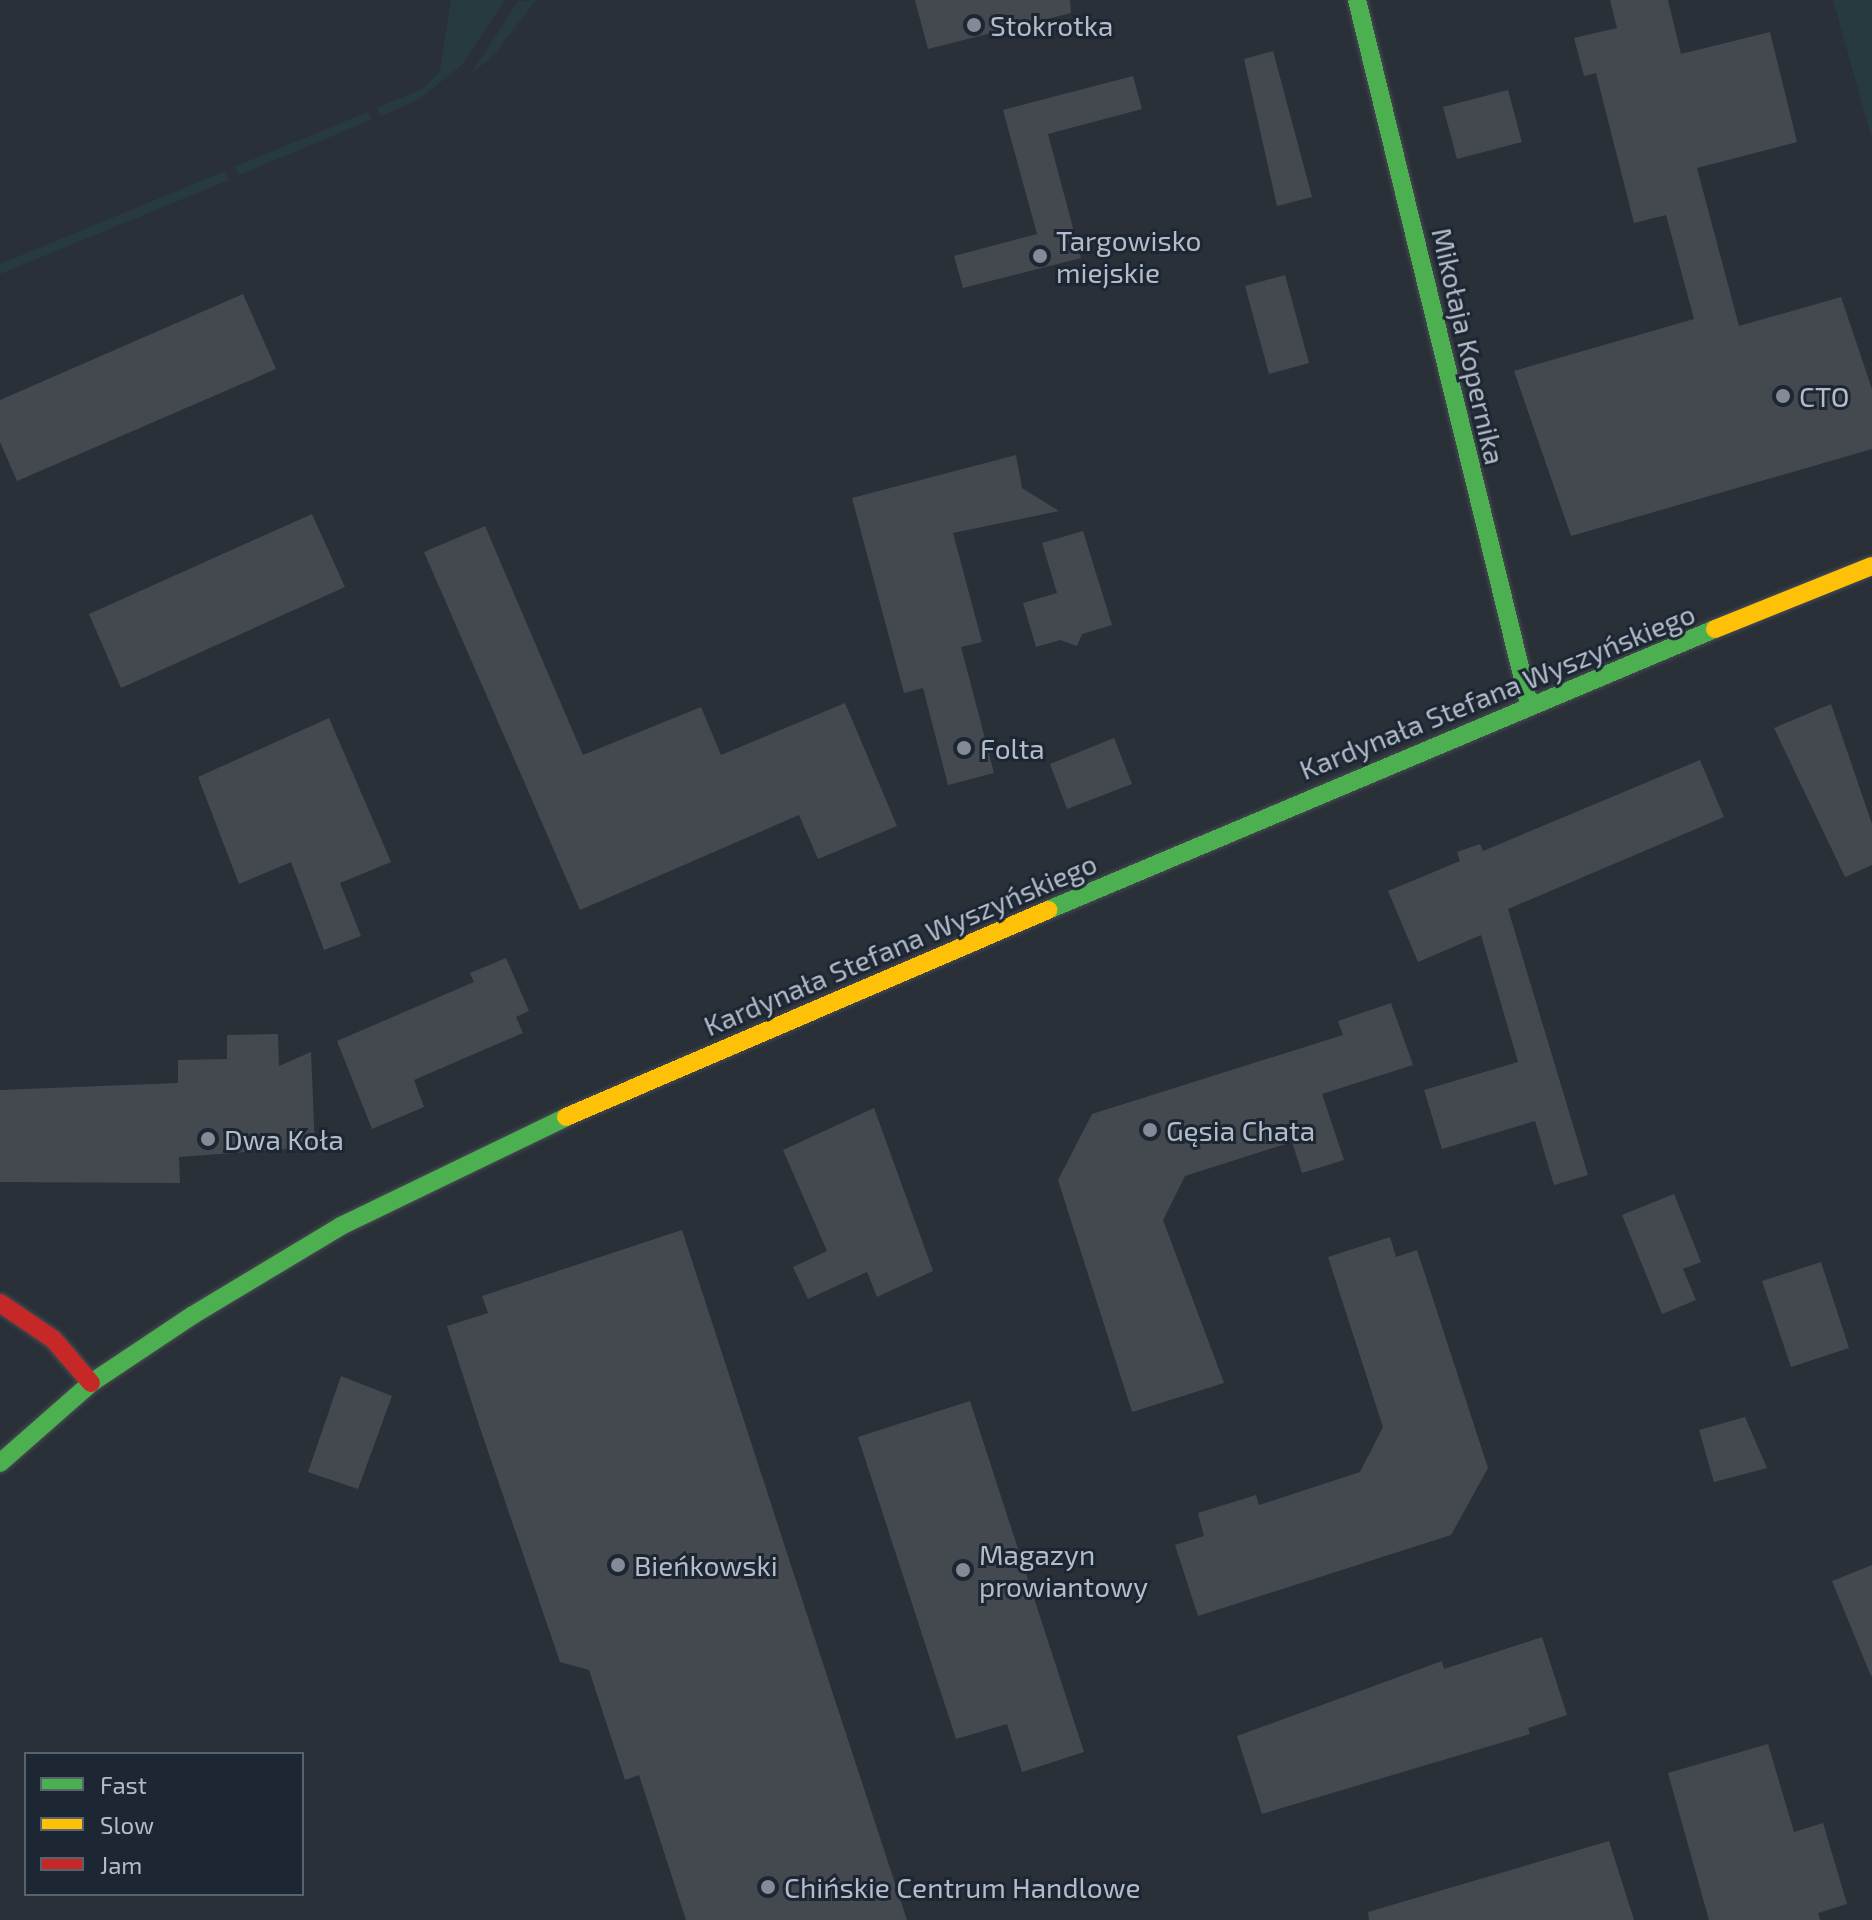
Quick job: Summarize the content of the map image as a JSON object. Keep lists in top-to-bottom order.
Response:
{
  "streets": {
    "street": ["Mikołaja Kopernika", "Kardynała Stefana Wyszyńskiego"]
  },
  "crossings": [
    ["Mikołaja Kopernika", "Kardynała Stefana Wyszyńskiego"]
  ],
  "places": [
    "Stokrotka",
    "Targowisko miejskie",
    "CTO",
    "Folta",
    "Gęsia Chata",
    "Dwa Koła",
    "Bieńkowski",
    "Magazyn prowiantowy",
    "Chińskie Centrum Handlowe"
  ],
  "legend": ["Fast", "Slow", "Jam"]
}
